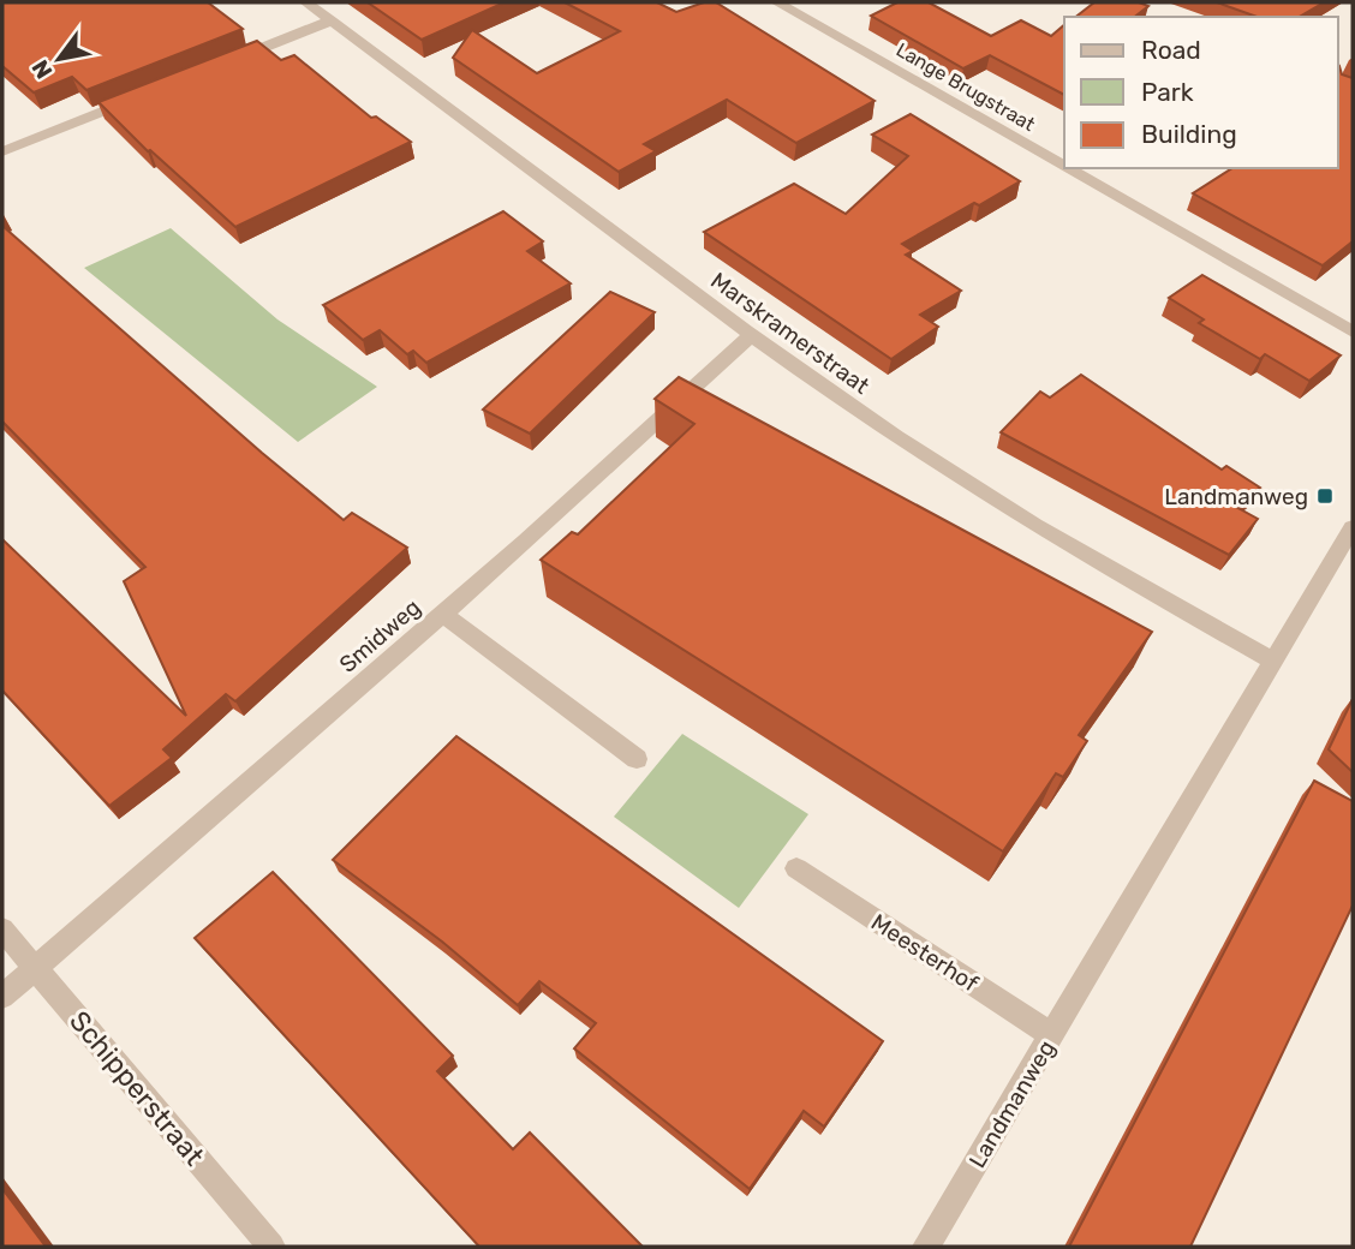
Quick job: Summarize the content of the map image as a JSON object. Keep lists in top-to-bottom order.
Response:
{
  "streets": {
    "street": [
      "Lange Brugstraat",
      "Marskramerstraat",
      "Smidweg",
      "Meesterhof",
      "Schipperstraat",
      "Landmanweg"
    ]
  },
  "crossings": [
    ["Marskramerstraat", "Smidweg"],
    ["Marskramerstraat", "Landmanweg"],
    ["Smidweg", "Schipperstraat"],
    ["Meesterhof", "Landmanweg"]
  ],
  "places": {
    "transit": ["Landmanweg"]
  },
  "legend": ["Road", "Park", "Building"],
  "north": "bottom left"
}
